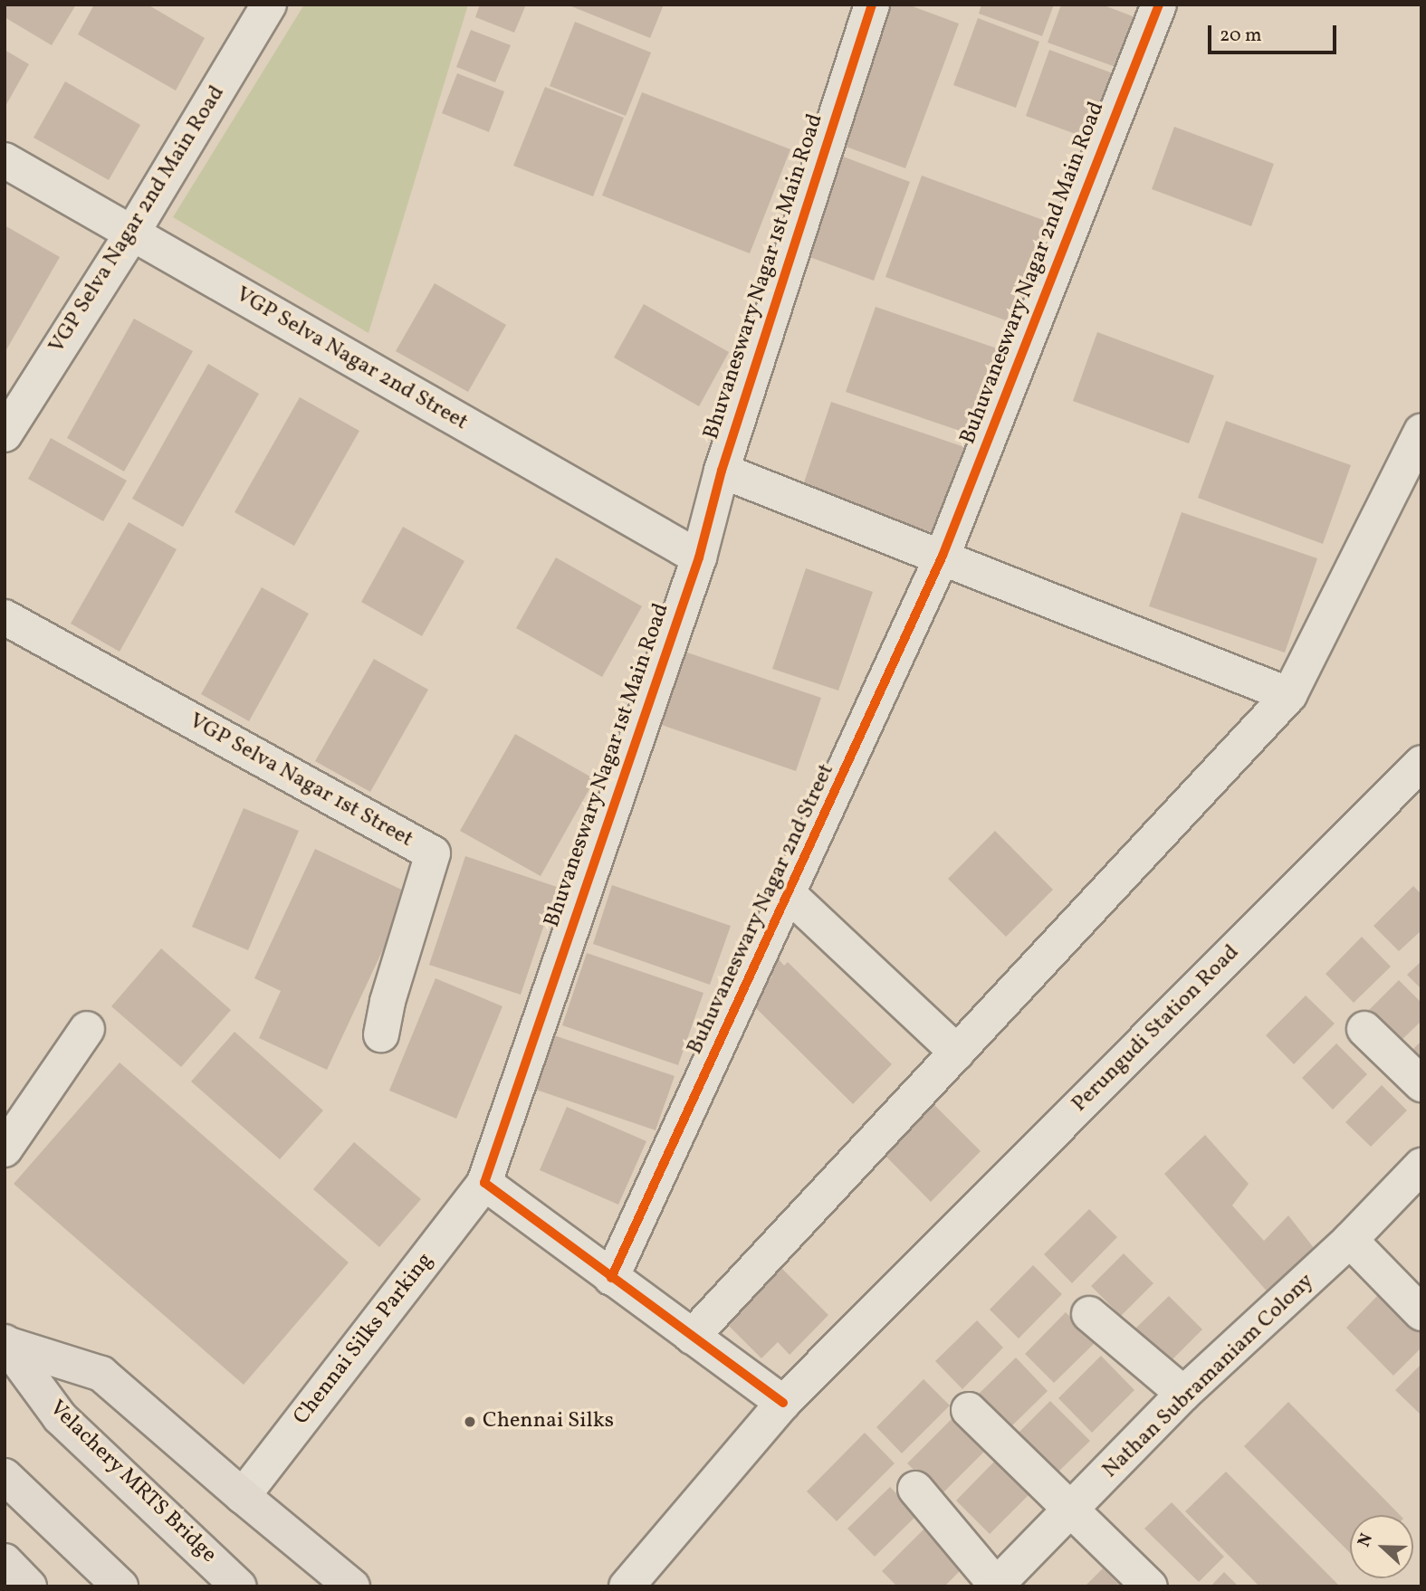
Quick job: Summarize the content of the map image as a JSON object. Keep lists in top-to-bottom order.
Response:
{
  "streets": {
    "main road": ["Velachery MRTS Bridge"],
    "street": [
      "VGP Selva Nagar 2nd Main Road",
      "Buhuvaneswary Nagar 2nd Main Road",
      "Bhuvaneswary Nagar 1st Main Road",
      "VGP Selva Nagar 2nd Street",
      "VGP Selva Nagar 1st Street",
      "Buhuvaneswary Nagar 2nd Street",
      "Perungudi Station Road",
      "Chennai Silks Parking",
      "Nathan Subramaniam Colony"
    ]
  },
  "crossings": [
    ["VGP Selva Nagar 2nd Main Road", "VGP Selva Nagar 2nd Street"],
    ["Buhuvaneswary Nagar 2nd Main Road", "Buhuvaneswary Nagar 2nd Street"],
    ["Bhuvaneswary Nagar 1st Main Road", "VGP Selva Nagar 2nd Street"],
    ["Bhuvaneswary Nagar 1st Main Road", "Chennai Silks Parking"]
  ],
  "places": ["Chennai Silks"],
  "scale_bar": "20 m",
  "north": "left"
}
